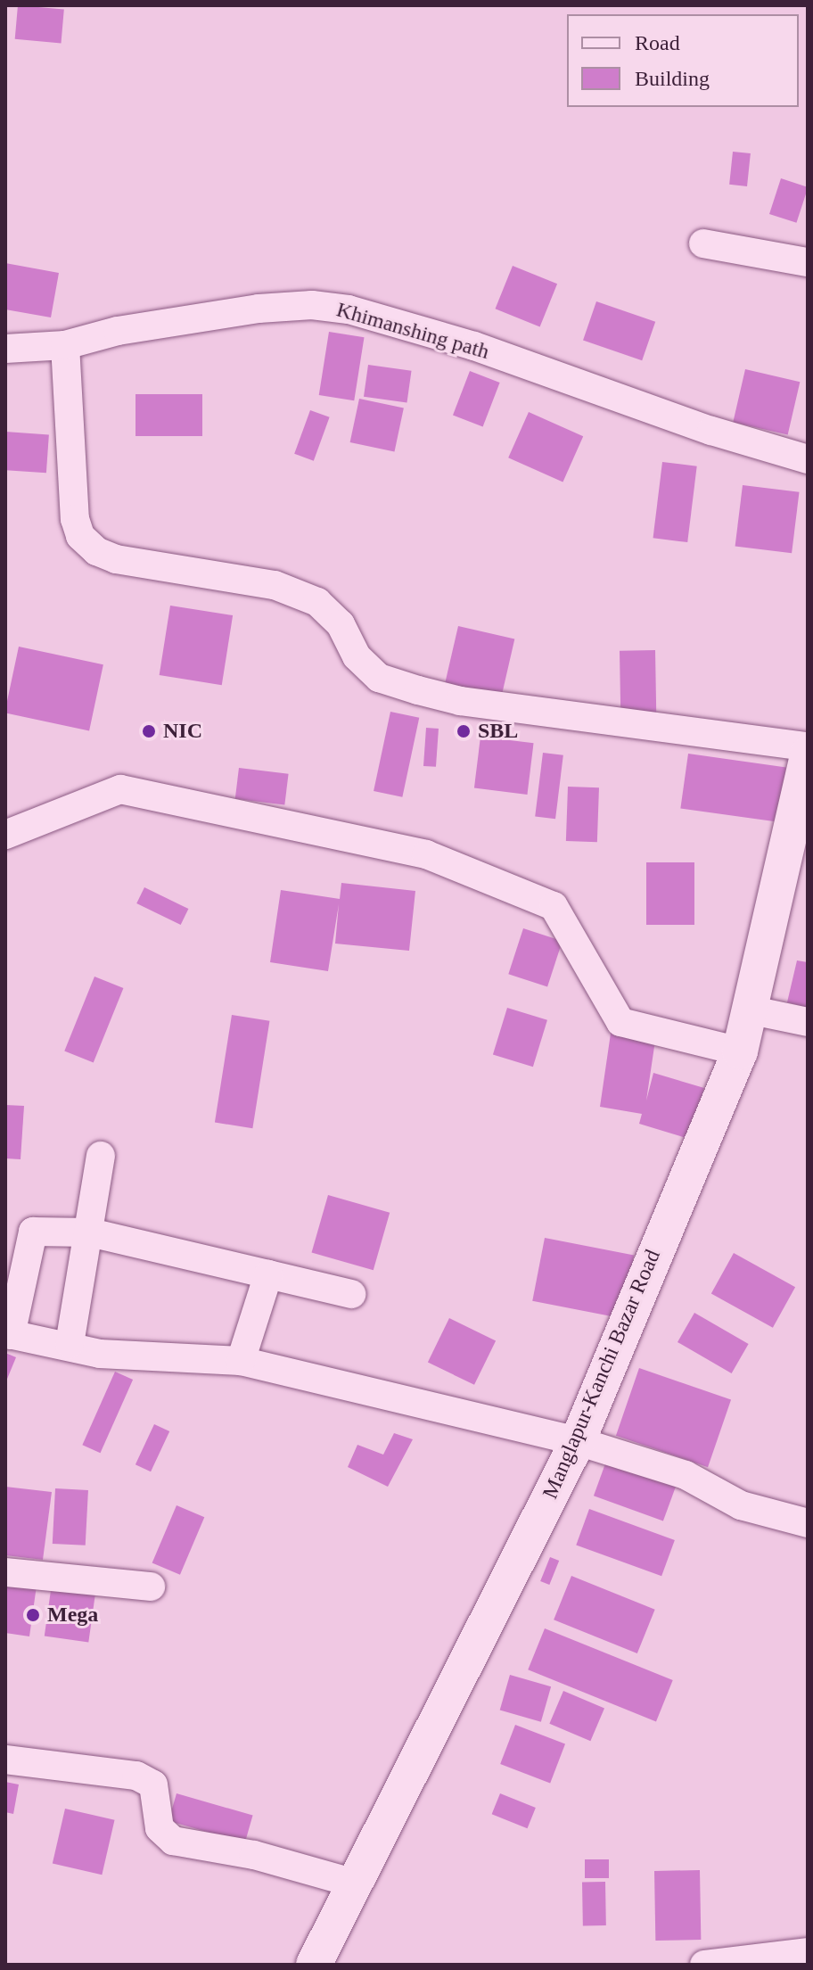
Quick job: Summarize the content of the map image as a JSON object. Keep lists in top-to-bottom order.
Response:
{
  "streets": {
    "street": ["Khimanshing path", "Manglapur-Kanchi Bazar Road"]
  },
  "places": ["NIC", "SBL", "Mega"],
  "legend": ["Road", "Building"]
}
